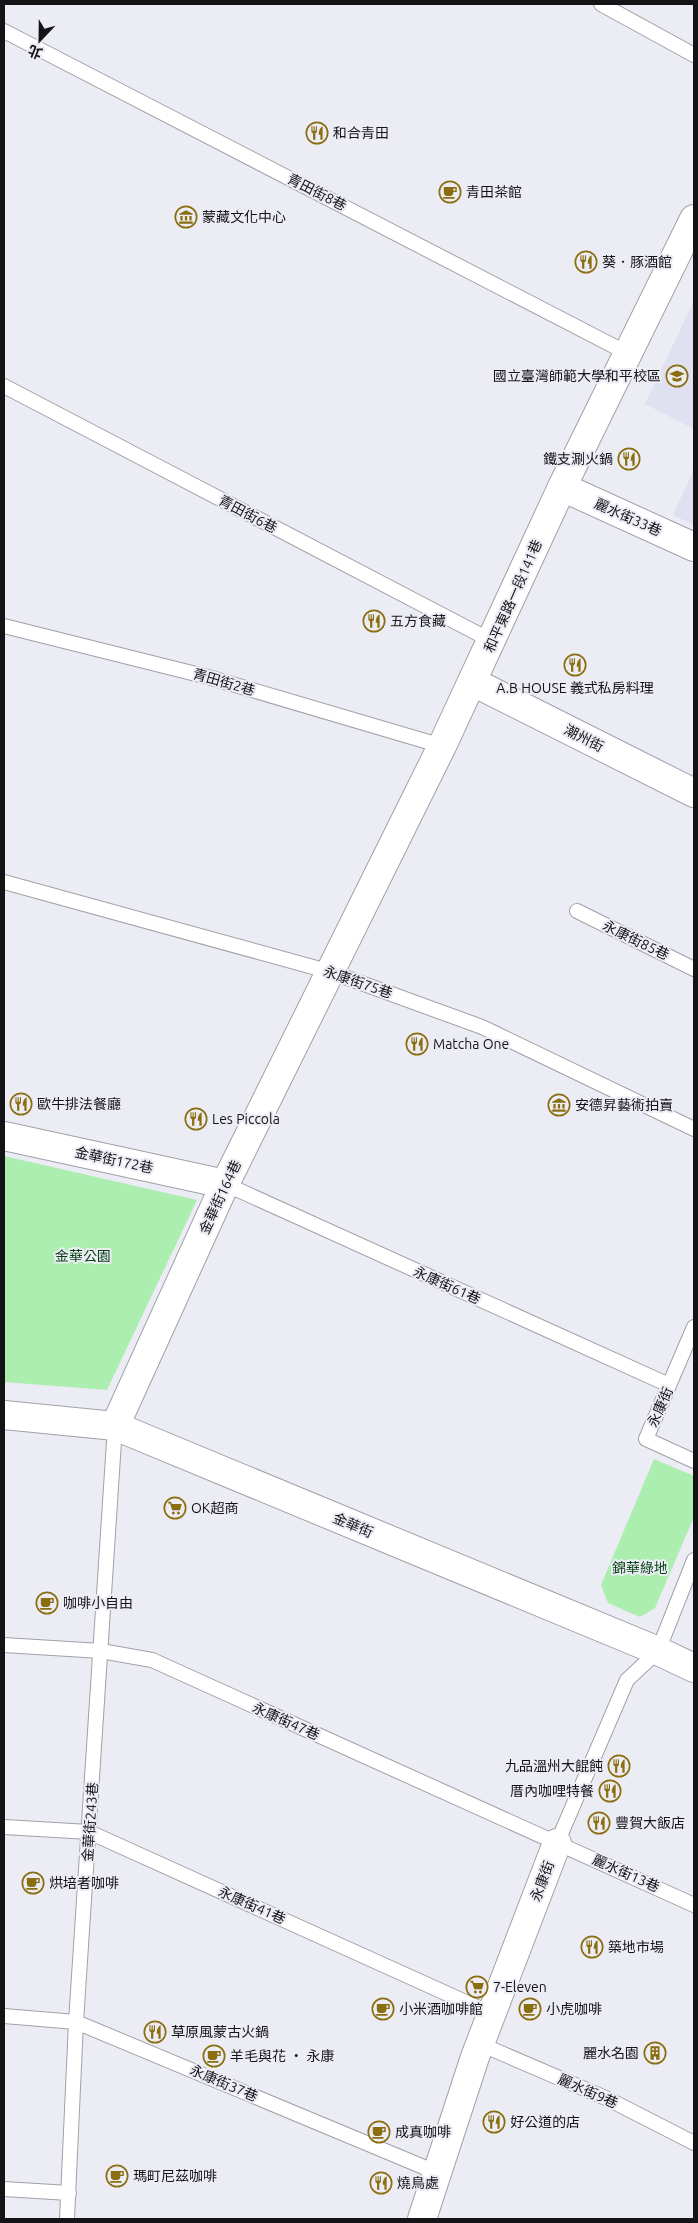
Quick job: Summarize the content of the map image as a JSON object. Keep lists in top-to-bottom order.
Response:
{
  "streets": {
    "street": [
      "麗水街33巷",
      "和平東路一段141巷",
      "潮州街",
      "金華街172巷",
      "金華街164巷",
      "永康街",
      "金華街"
    ],
    "lane": [
      "青田街8巷",
      "青田街6巷",
      "青田街2巷",
      "永康街85巷",
      "永康街75巷",
      "永康街61巷",
      "永康街47巷",
      "金華街243巷",
      "麗水街13巷",
      "永康街41巷",
      "永康街37巷",
      "麗水街9巷"
    ]
  },
  "crossings": [
    ["青田街8巷", "和平東路一段141巷"],
    ["青田街6巷", "和平東路一段141巷"],
    ["麗水街33巷", "和平東路一段141巷"],
    ["和平東路一段141巷", "青田街2巷"],
    ["和平東路一段141巷", "潮州街"],
    ["和平東路一段141巷", "永康街75巷"],
    ["和平東路一段141巷", "金華街164巷"],
    ["永康街75巷", "金華街164巷"],
    ["金華街172巷", "金華街164巷"],
    ["金華街172巷", "永康街61巷"],
    ["金華街164巷", "永康街61巷"],
    ["金華街164巷", "金華街"],
    ["金華街164巷", "金華街243巷"],
    ["永康街61巷", "永康街"],
    ["永康街", "金華街"],
    ["永康街", "永康街47巷"],
    ["永康街", "麗水街13巷"],
    ["永康街", "永康街41巷"],
    ["永康街", "永康街37巷"],
    ["永康街", "麗水街9巷"],
    ["金華街", "金華街243巷"],
    ["永康街47巷", "金華街243巷"],
    ["永康街47巷", "麗水街13巷"],
    ["金華街243巷", "永康街41巷"],
    ["金華街243巷", "永康街37巷"]
  ],
  "parks": ["金華公園", "錦華綠地"],
  "places": {
    "restaurant": [
      "和合青田",
      "葵．豚酒館",
      "鐵支涮火鍋",
      "五方食藏",
      "A.B HOUSE 義式私房料理",
      "Matcha One",
      "歐牛排法餐廳",
      "Les Piccola",
      "九品溫州大餛飩",
      "厝內咖哩特餐",
      "豐賀大飯店",
      "築地市場",
      "草原風蒙古火鍋",
      "好公道的店",
      "燒鳥處"
    ],
    "cafe": [
      "青田茶館",
      "咖啡小自由",
      "烘培者咖啡",
      "小米酒咖啡館",
      "小虎咖啡",
      "羊毛與花 ‧ 永康",
      "成真咖啡",
      "瑪町尼茲咖啡"
    ],
    "museum": ["蒙藏文化中心", "安德昇藝術拍賣"],
    "school or university": ["國立臺灣師範大學和平校區"],
    "supermarket": ["OK超商", "7-Eleven"],
    "building": ["麗水名園"]
  },
  "north": "bottom"
}
